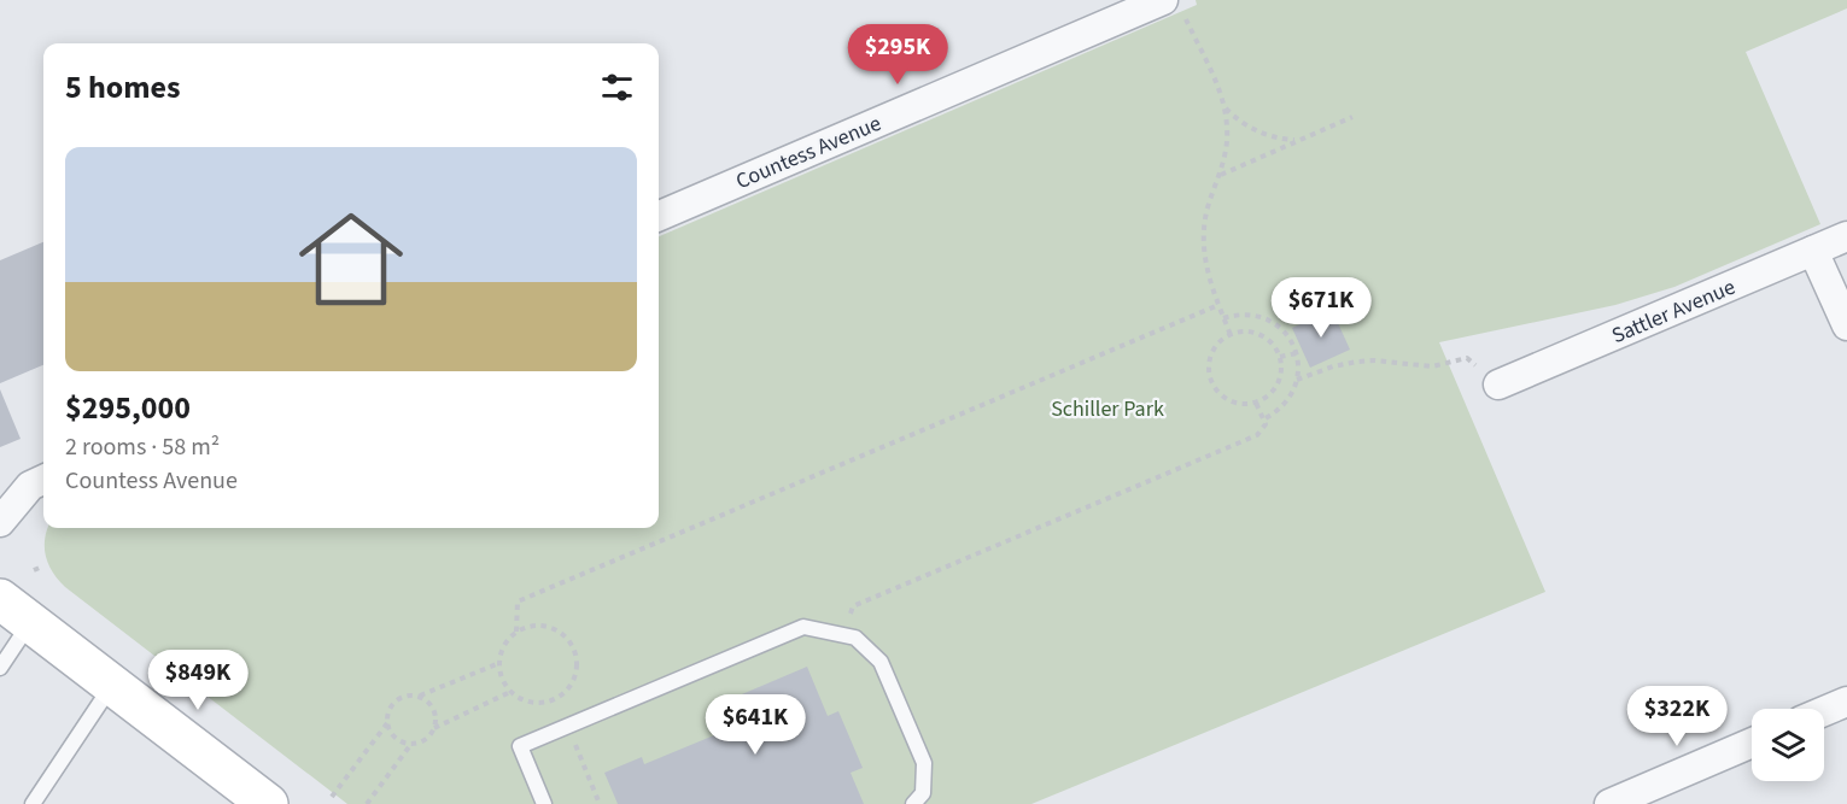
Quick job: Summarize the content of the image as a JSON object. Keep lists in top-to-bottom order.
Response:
{
  "streets": {
    "street": ["Countess Avenue", "Sattler Avenue"]
  },
  "parks": ["Schiller Park"],
  "page": {
    "price": [
      "$295K",
      "$671K",
      "$849K",
      "$322K",
      "$641K"
    ],
    "heading": "5 homes",
    "list": [
      {
        "name": "$295,000",
        "note": "2 rooms · 58 m² · Countess Avenue"
      }
    ]
  }
}
